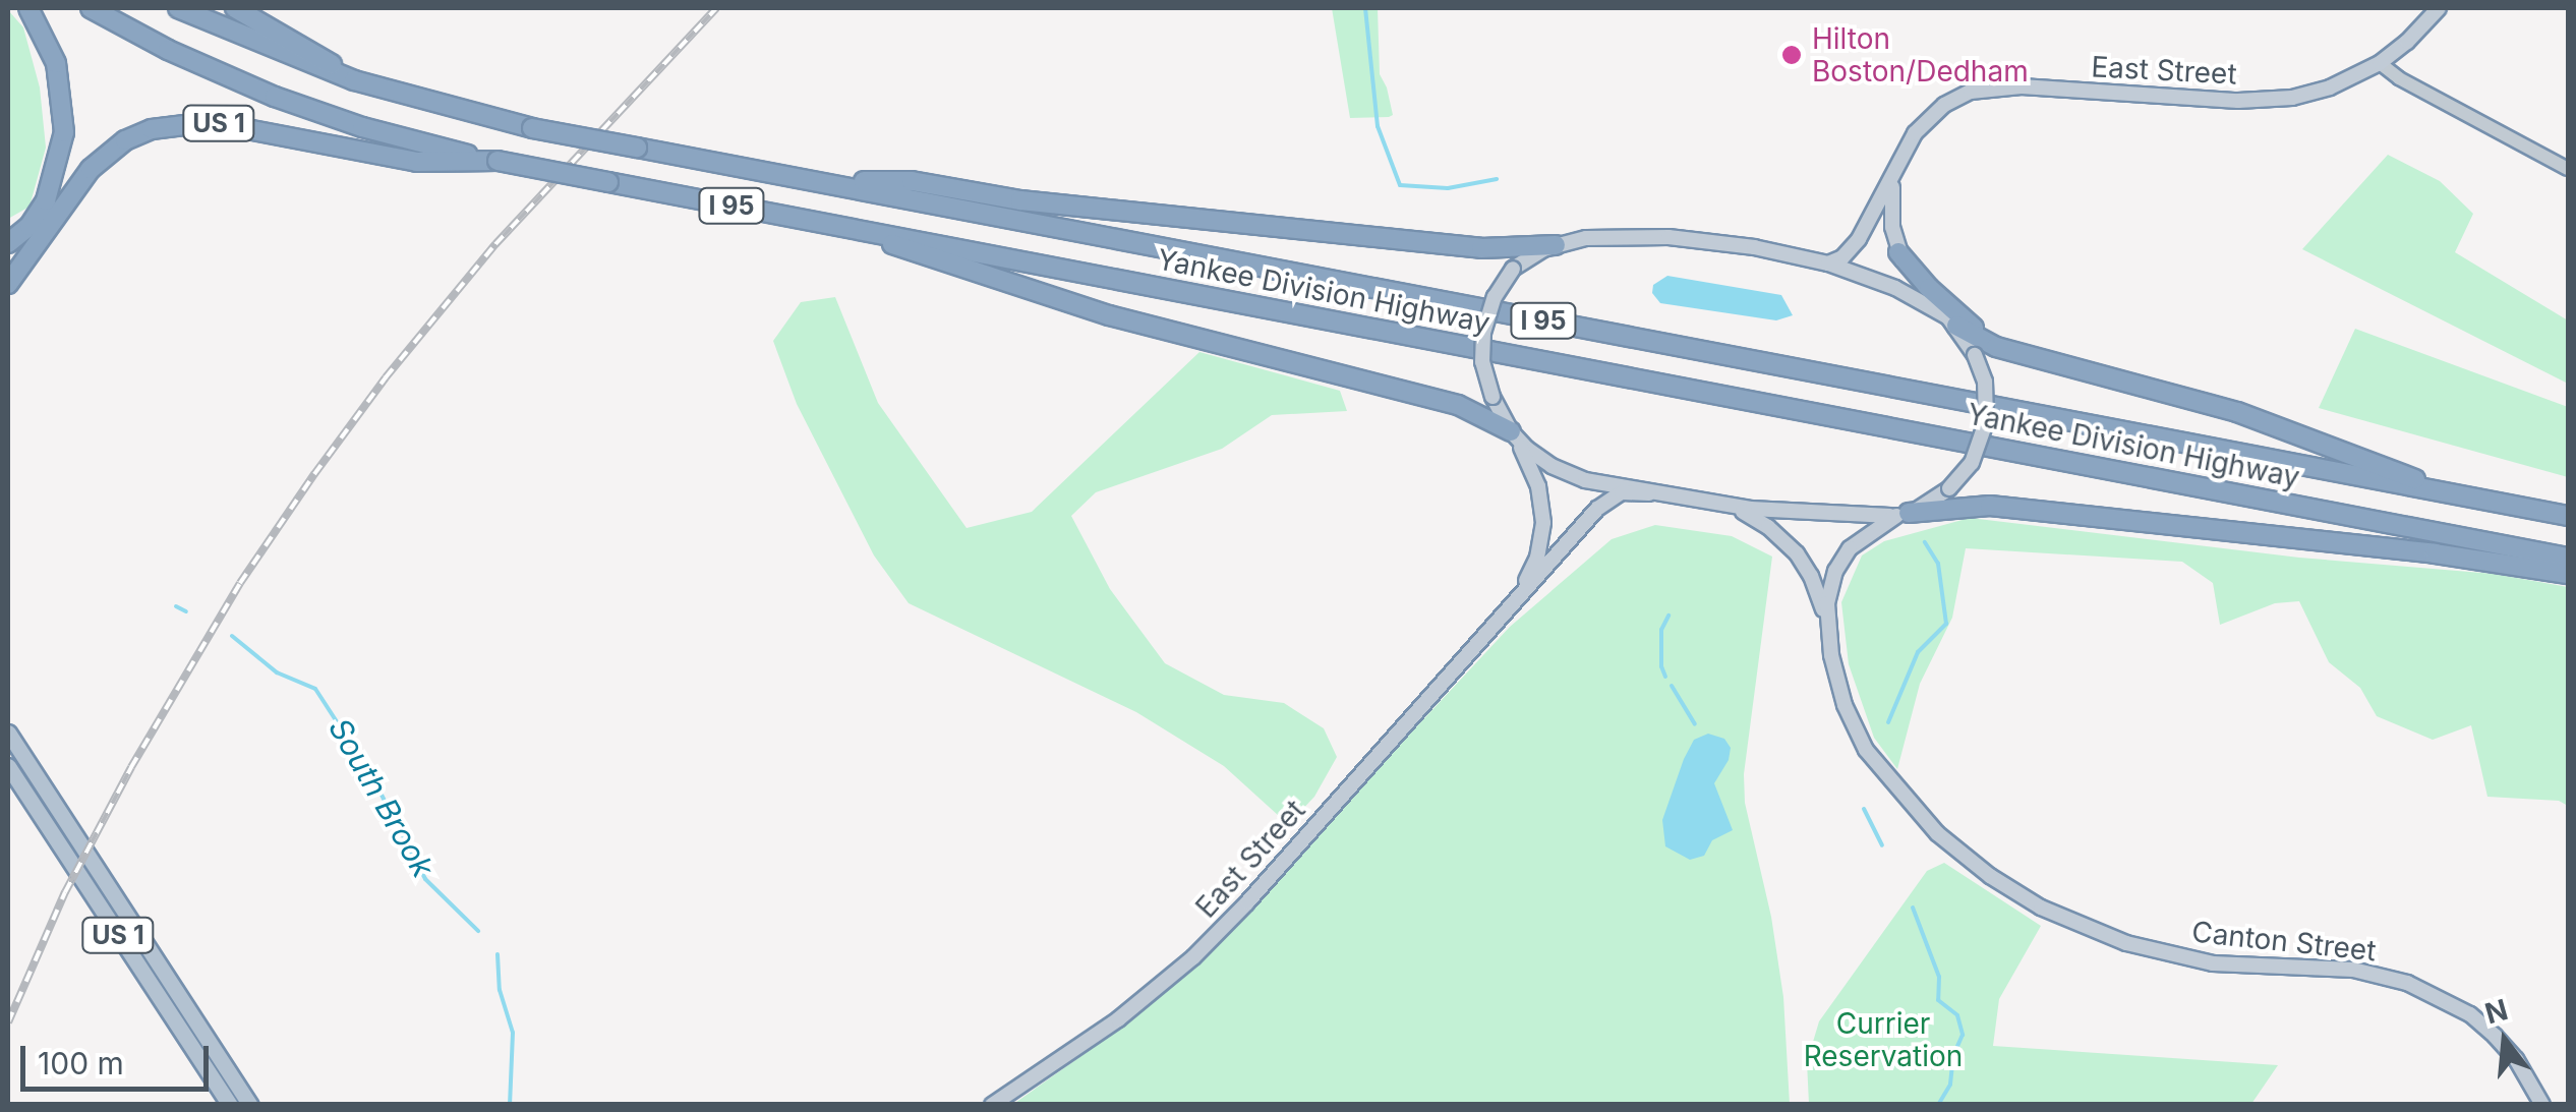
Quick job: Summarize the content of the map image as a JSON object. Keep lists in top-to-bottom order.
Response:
{
  "streets": {
    "highway": ["US 1", "I 95", "Yankee Division Highway"],
    "main road": ["East Street", "Canton Street"]
  },
  "crossings": [
    ["East Street", "Canton Street"],
    ["US 1", "Yankee Division Highway"]
  ],
  "water": ["South Brook"],
  "parks": ["Currier Reservation"],
  "places": ["Hilton Boston/Dedham"],
  "scale_bar": "100 m",
  "north": "top"
}
